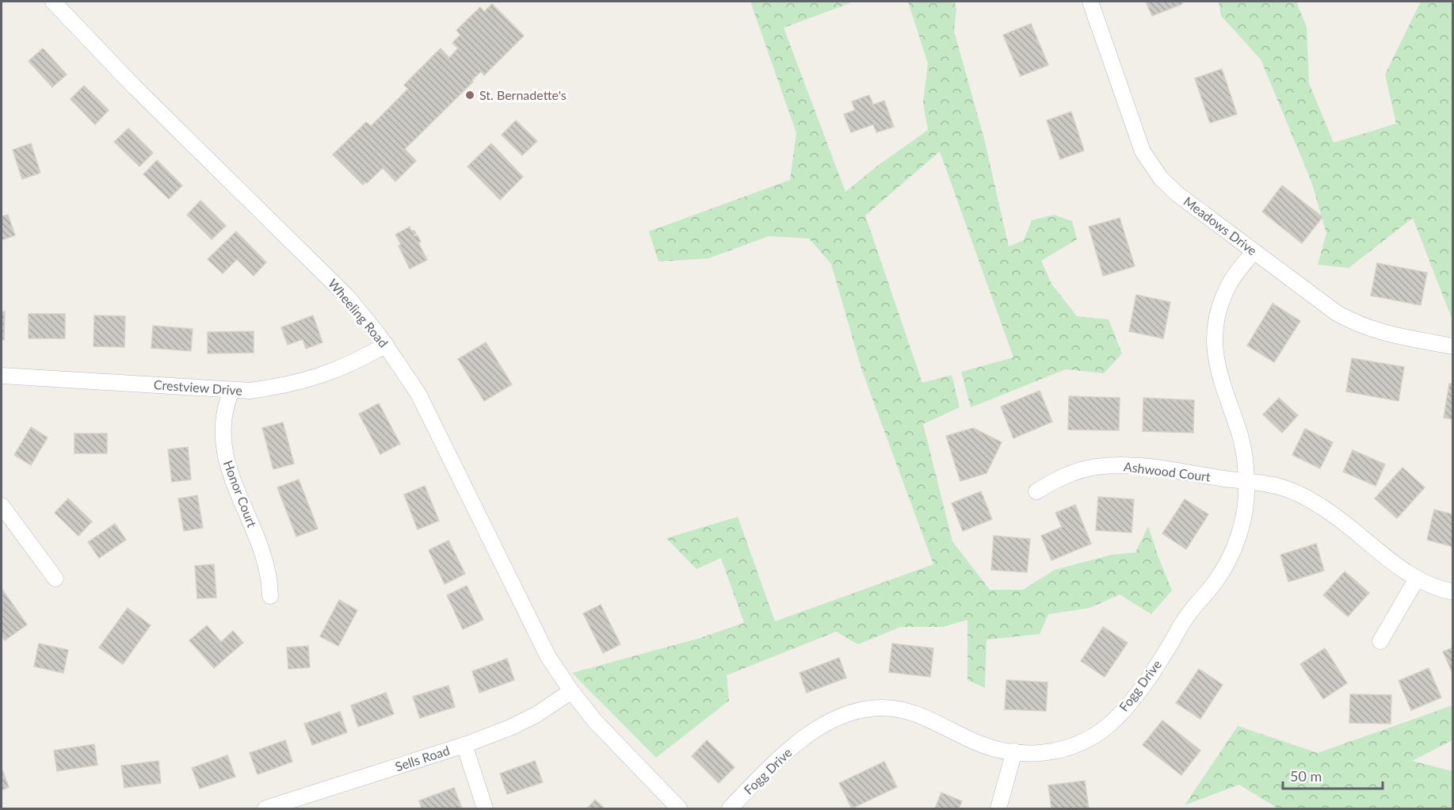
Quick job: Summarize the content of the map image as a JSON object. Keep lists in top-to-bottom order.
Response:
{
  "streets": {
    "street": [
      "Meadows Drive",
      "Wheeling Road",
      "Crestview Drive",
      "Ashwood Court",
      "Honor Court",
      "Fogg Drive",
      "Sells Road"
    ]
  },
  "crossings": [
    ["Meadows Drive", "Fogg Drive"],
    ["Wheeling Road", "Crestview Drive"],
    ["Wheeling Road", "Sells Road"],
    ["Crestview Drive", "Honor Court"],
    ["Ashwood Court", "Fogg Drive"]
  ],
  "places": ["St. Bernadette's"],
  "scale_bar": "50 m"
}
